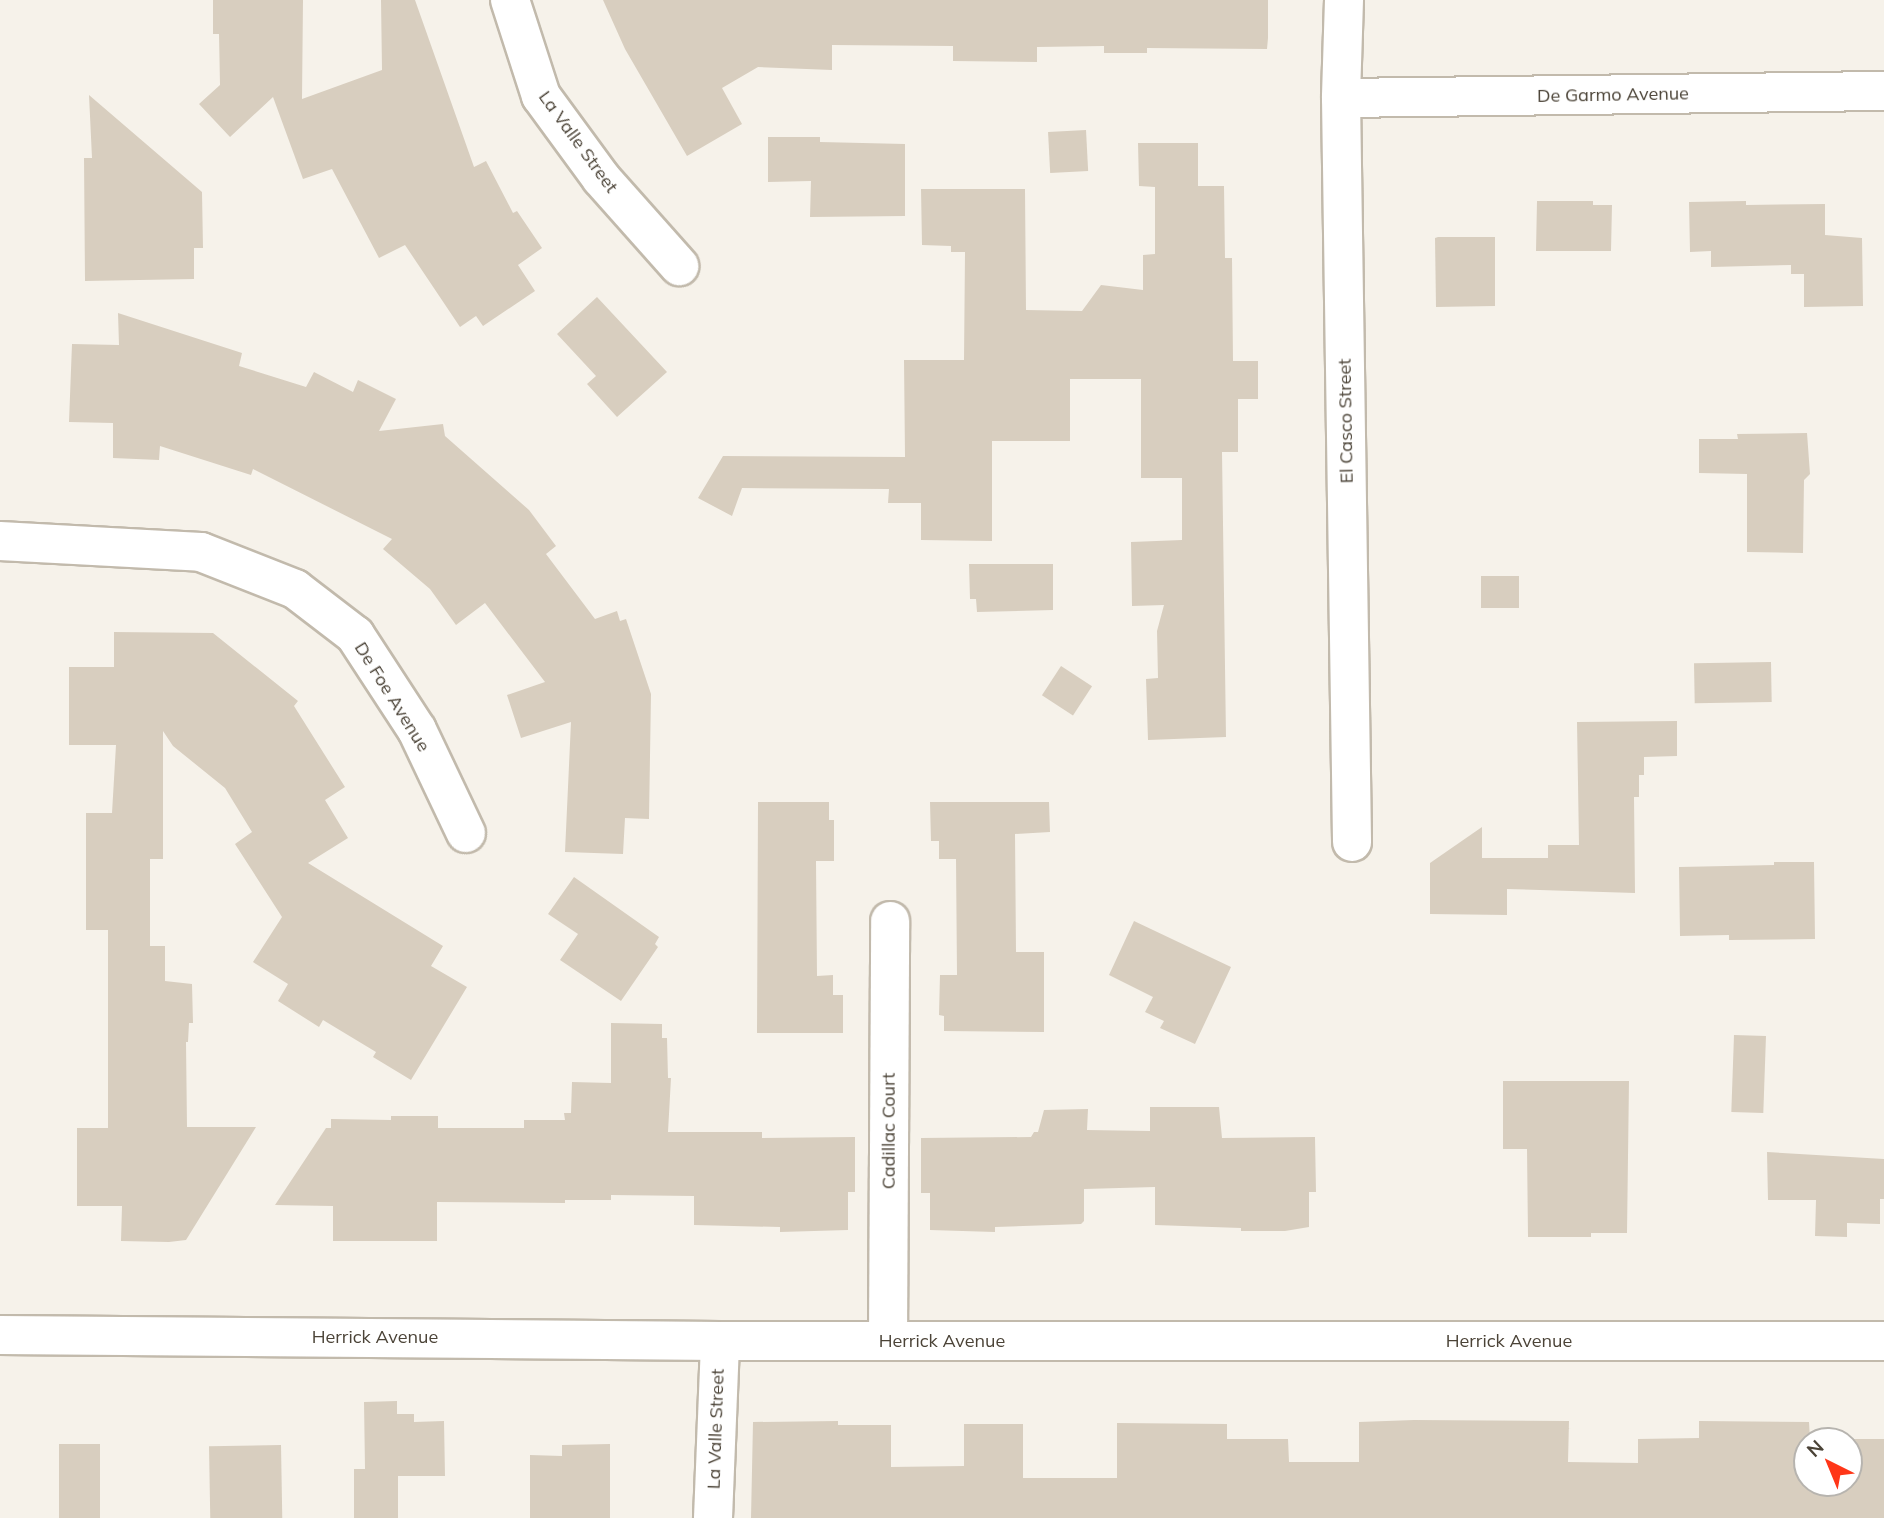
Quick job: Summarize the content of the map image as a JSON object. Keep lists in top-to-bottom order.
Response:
{
  "streets": {
    "street": [
      "De Garmo Avenue",
      "La Valle Street",
      "El Casco Street",
      "De Foe Avenue",
      "Cadillac Court",
      "Herrick Avenue"
    ]
  },
  "crossings": [
    ["De Garmo Avenue", "El Casco Street"],
    ["La Valle Street", "Herrick Avenue"],
    ["Cadillac Court", "Herrick Avenue"]
  ],
  "north": "top left"
}
